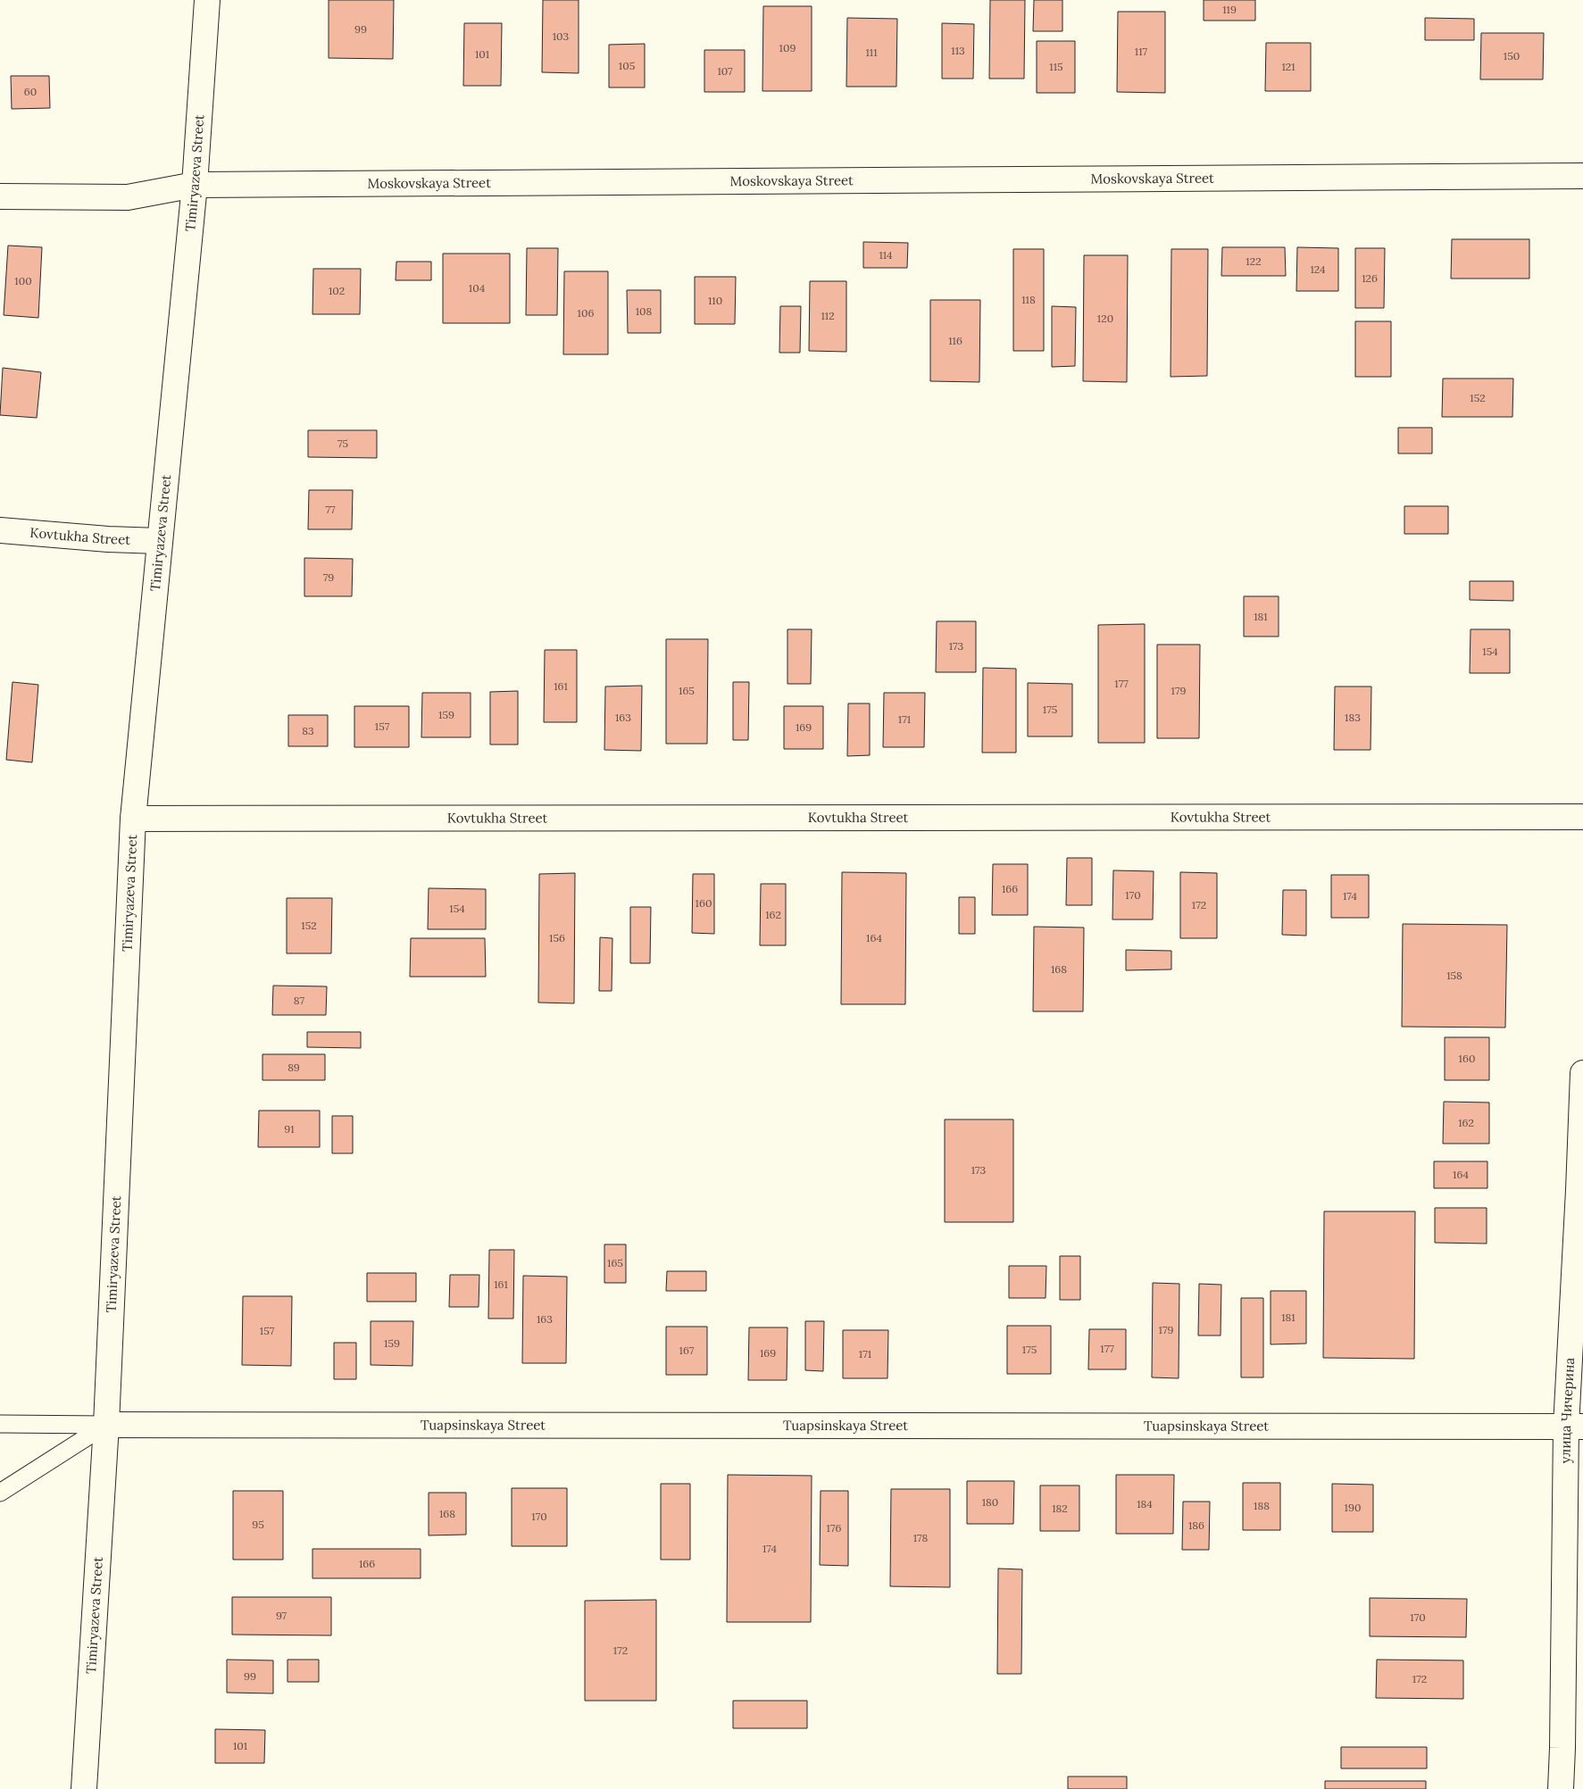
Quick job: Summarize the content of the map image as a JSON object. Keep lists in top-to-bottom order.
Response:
{
  "streets": {
    "street": [
      "Timiryazeva Street",
      "Moskovskaya Street",
      "Kovtukha Street",
      "улица Чичерина",
      "Tuapsinskaya Street"
    ]
  },
  "crossings": [
    ["Timiryazeva Street", "Moskovskaya Street"],
    ["Timiryazeva Street", "Kovtukha Street"],
    ["Timiryazeva Street", "Tuapsinskaya Street"],
    ["улица Чичерина", "Tuapsinskaya Street"]
  ],
  "house_numbers": [
    "119",
    "99",
    "103",
    "109",
    "113",
    "117",
    "111",
    "101",
    "150",
    "105",
    "115",
    "121",
    "107",
    "60",
    "114",
    "122",
    "124",
    "126",
    "100",
    "104",
    "102",
    "118",
    "110",
    "108",
    "106",
    "112",
    "120",
    "116",
    "152",
    "75",
    "77",
    "79",
    "181",
    "173",
    "154",
    "177",
    "161",
    "165",
    "179",
    "175",
    "159",
    "163",
    "183",
    "171",
    "157",
    "169",
    "83",
    "166",
    "170",
    "174",
    "160",
    "172",
    "154",
    "162",
    "152",
    "156",
    "164",
    "168",
    "158",
    "87",
    "160",
    "89",
    "162",
    "91",
    "173",
    "164",
    "165",
    "161",
    "181",
    "163",
    "179",
    "157",
    "159",
    "177",
    "175",
    "167",
    "169",
    "171",
    "180",
    "184",
    "188",
    "190",
    "182",
    "168",
    "170",
    "95",
    "186",
    "176",
    "178",
    "174",
    "166",
    "97",
    "170",
    "172",
    "99",
    "172",
    "101"
  ]
}
